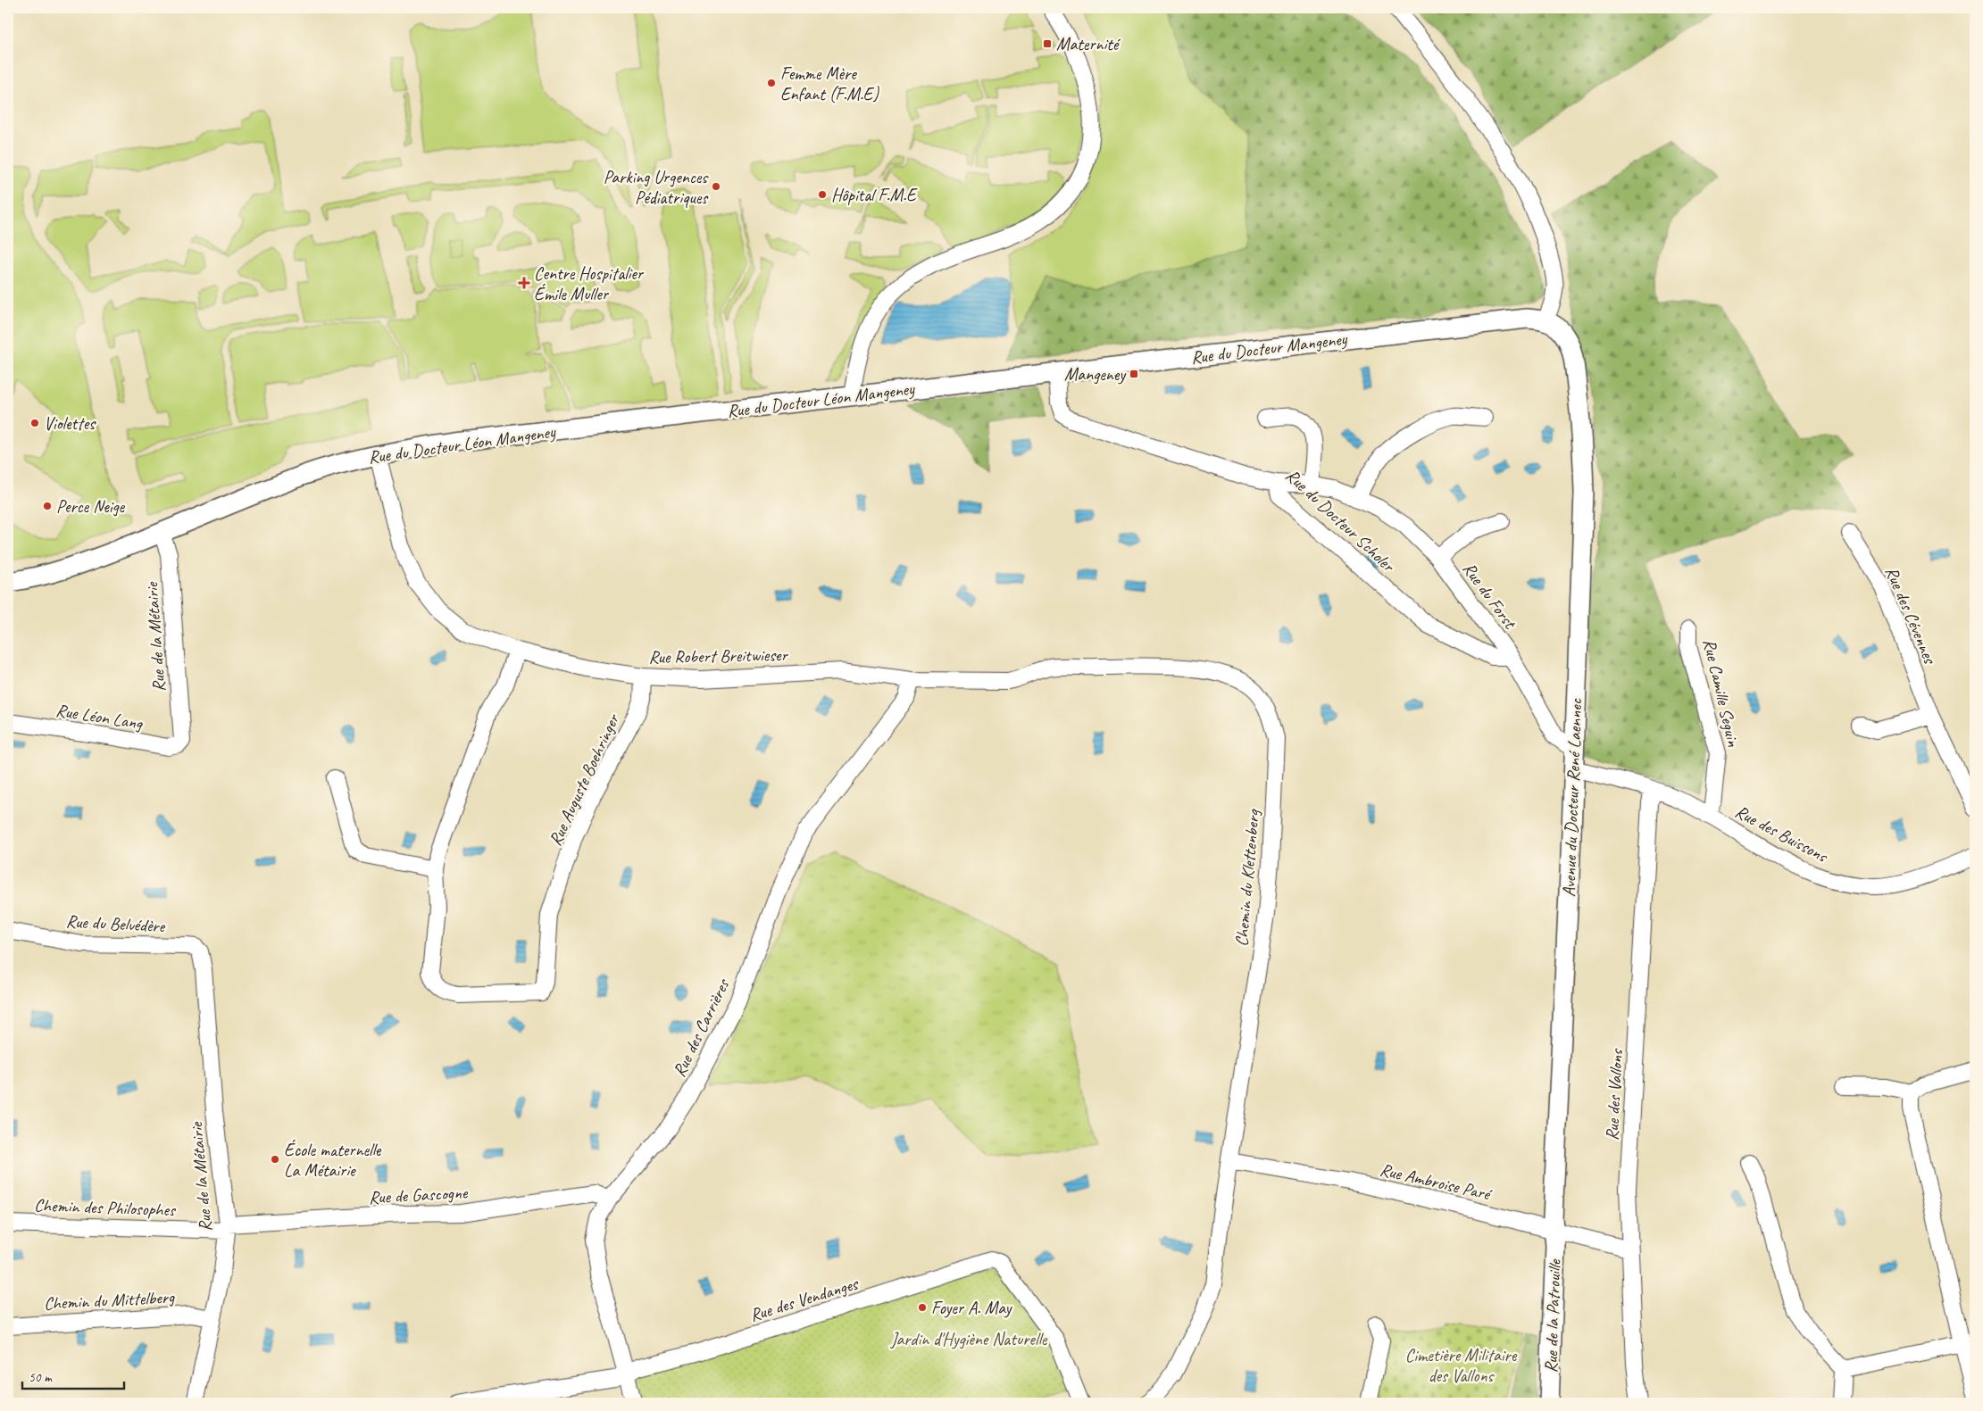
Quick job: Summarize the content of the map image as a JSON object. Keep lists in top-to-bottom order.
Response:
{
  "streets": {
    "street": [
      "Rue du Docteur Mangeney",
      "Rue du Docteur Léon Mangeney",
      "Rue du Docteur Scholer",
      "Rue du Forst",
      "Rue des Cévennes",
      "Rue de la Métairie",
      "Rue Robert Breitwieser",
      "Rue Camille Seguin",
      "Rue Léon Lang",
      "Rue Auguste Boehringer",
      "Avenue du Docteur René Laennec",
      "Rue des Buissons",
      "Chemin du Klettenberg",
      "Rue du Belvédère",
      "Rue des Carrières",
      "Rue des Vallons",
      "Rue Ambroise Paré",
      "Rue de Gascogne",
      "Chemin des Philosophes",
      "Rue des Vendanges",
      "Chemin du Mittelberg",
      "Rue de la Patrouille"
    ]
  },
  "crossings": [
    ["Rue du Docteur Mangeney", "Rue du Docteur Léon Mangeney"],
    ["Rue du Docteur Mangeney", "Rue du Docteur Scholer"],
    ["Rue du Docteur Mangeney", "Avenue du Docteur René Laennec"],
    ["Rue du Docteur Léon Mangeney", "Rue de la Métairie"],
    ["Rue du Docteur Léon Mangeney", "Rue Robert Breitwieser"],
    ["Rue du Docteur Scholer", "Rue du Forst"],
    ["Rue de la Métairie", "Rue Léon Lang"],
    ["Rue de la Métairie", "Rue du Belvédère"],
    ["Rue de la Métairie", "Rue de Gascogne"],
    ["Rue de la Métairie", "Chemin des Philosophes"],
    ["Rue de la Métairie", "Chemin du Mittelberg"],
    ["Rue Robert Breitwieser", "Rue Auguste Boehringer"],
    ["Rue Robert Breitwieser", "Chemin du Klettenberg"],
    ["Rue Robert Breitwieser", "Rue des Carrières"],
    ["Rue Camille Seguin", "Rue des Buissons"],
    ["Avenue du Docteur René Laennec", "Rue des Buissons"],
    ["Avenue du Docteur René Laennec", "Rue Ambroise Paré"],
    ["Avenue du Docteur René Laennec", "Rue de la Patrouille"],
    ["Rue des Buissons", "Rue des Vallons"],
    ["Chemin du Klettenberg", "Rue des Carrières"],
    ["Chemin du Klettenberg", "Rue Ambroise Paré"],
    ["Rue des Carrières", "Rue de Gascogne"],
    ["Rue des Carrières", "Rue des Vendanges"],
    ["Rue des Vallons", "Rue Ambroise Paré"],
    ["Rue Ambroise Paré", "Rue de la Patrouille"],
    ["Rue de Gascogne", "Chemin des Philosophes"]
  ],
  "parks": ["Jardin d'Hygiène Naturelle", "Cimetière Militaire des Vallons"],
  "places": {
    "transit": ["Maternité", "Mangeney"],
    "other": [
      "Femme Mère Enfant (F.M.E)",
      "Parking Urgences Pédiatriques",
      "Hôpital F.M.E",
      "Violettes",
      "Perce Neige",
      "École maternelle La Métairie",
      "Foyer A. May"
    ],
    "health": ["Centre Hospitalier Émile Muller"]
  },
  "scale_bar": "50 m"
}
